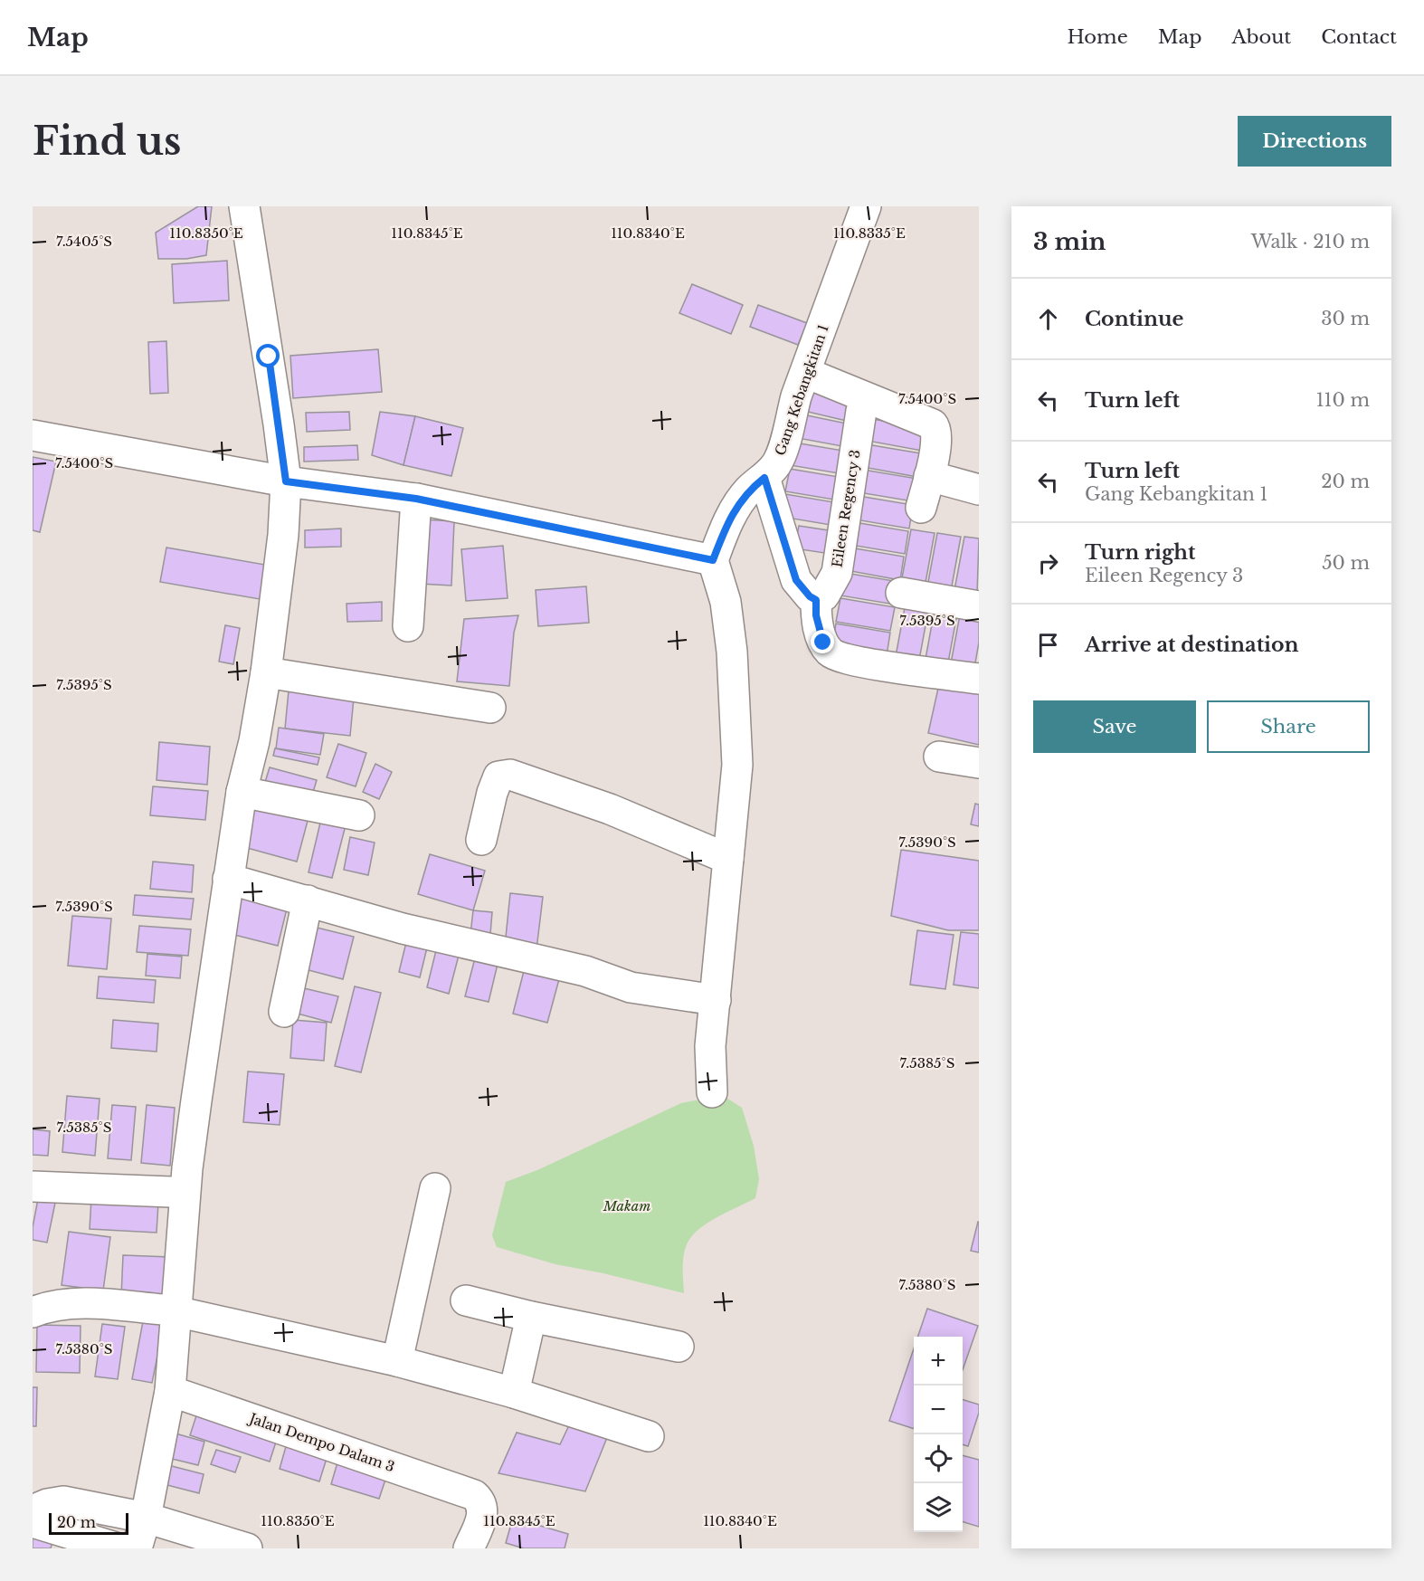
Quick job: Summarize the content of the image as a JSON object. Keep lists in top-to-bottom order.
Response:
{
  "streets": {
    "street": ["Gang Kebangkitan 1", "Eileen Regency 3", "Jalan Dempo Dalam 3"]
  },
  "parks": ["Makam"],
  "scale_bar": "20 m",
  "page": {
    "header": "Map",
    "nav": [
      "Home",
      "Map",
      "About",
      "Contact"
    ],
    "buttons": [
      "Directions",
      ["Save", "Share"]
    ],
    "title": "Find us",
    "heading": ["3 min", "Walk · 210 m"],
    "list": [
      ["Continue", "30 m"],
      ["Turn left", "110 m"],
      ["Turn left", "Gang Kebangkitan 1", "20 m"],
      ["Turn right", "Eileen Regency 3", "50 m"],
      "Arrive at destination"
    ],
    "map_buttons": ["+", "−"],
    "scale": "20 m"
  },
  "coordinates": [
    "110.8350°E",
    "110.8345°E",
    "110.8340°E",
    "110.8335°E",
    "7.5405°S",
    "7.5400°S",
    "7.5395°S",
    "7.5390°S",
    "7.5385°S",
    "7.5380°S"
  ]
}
